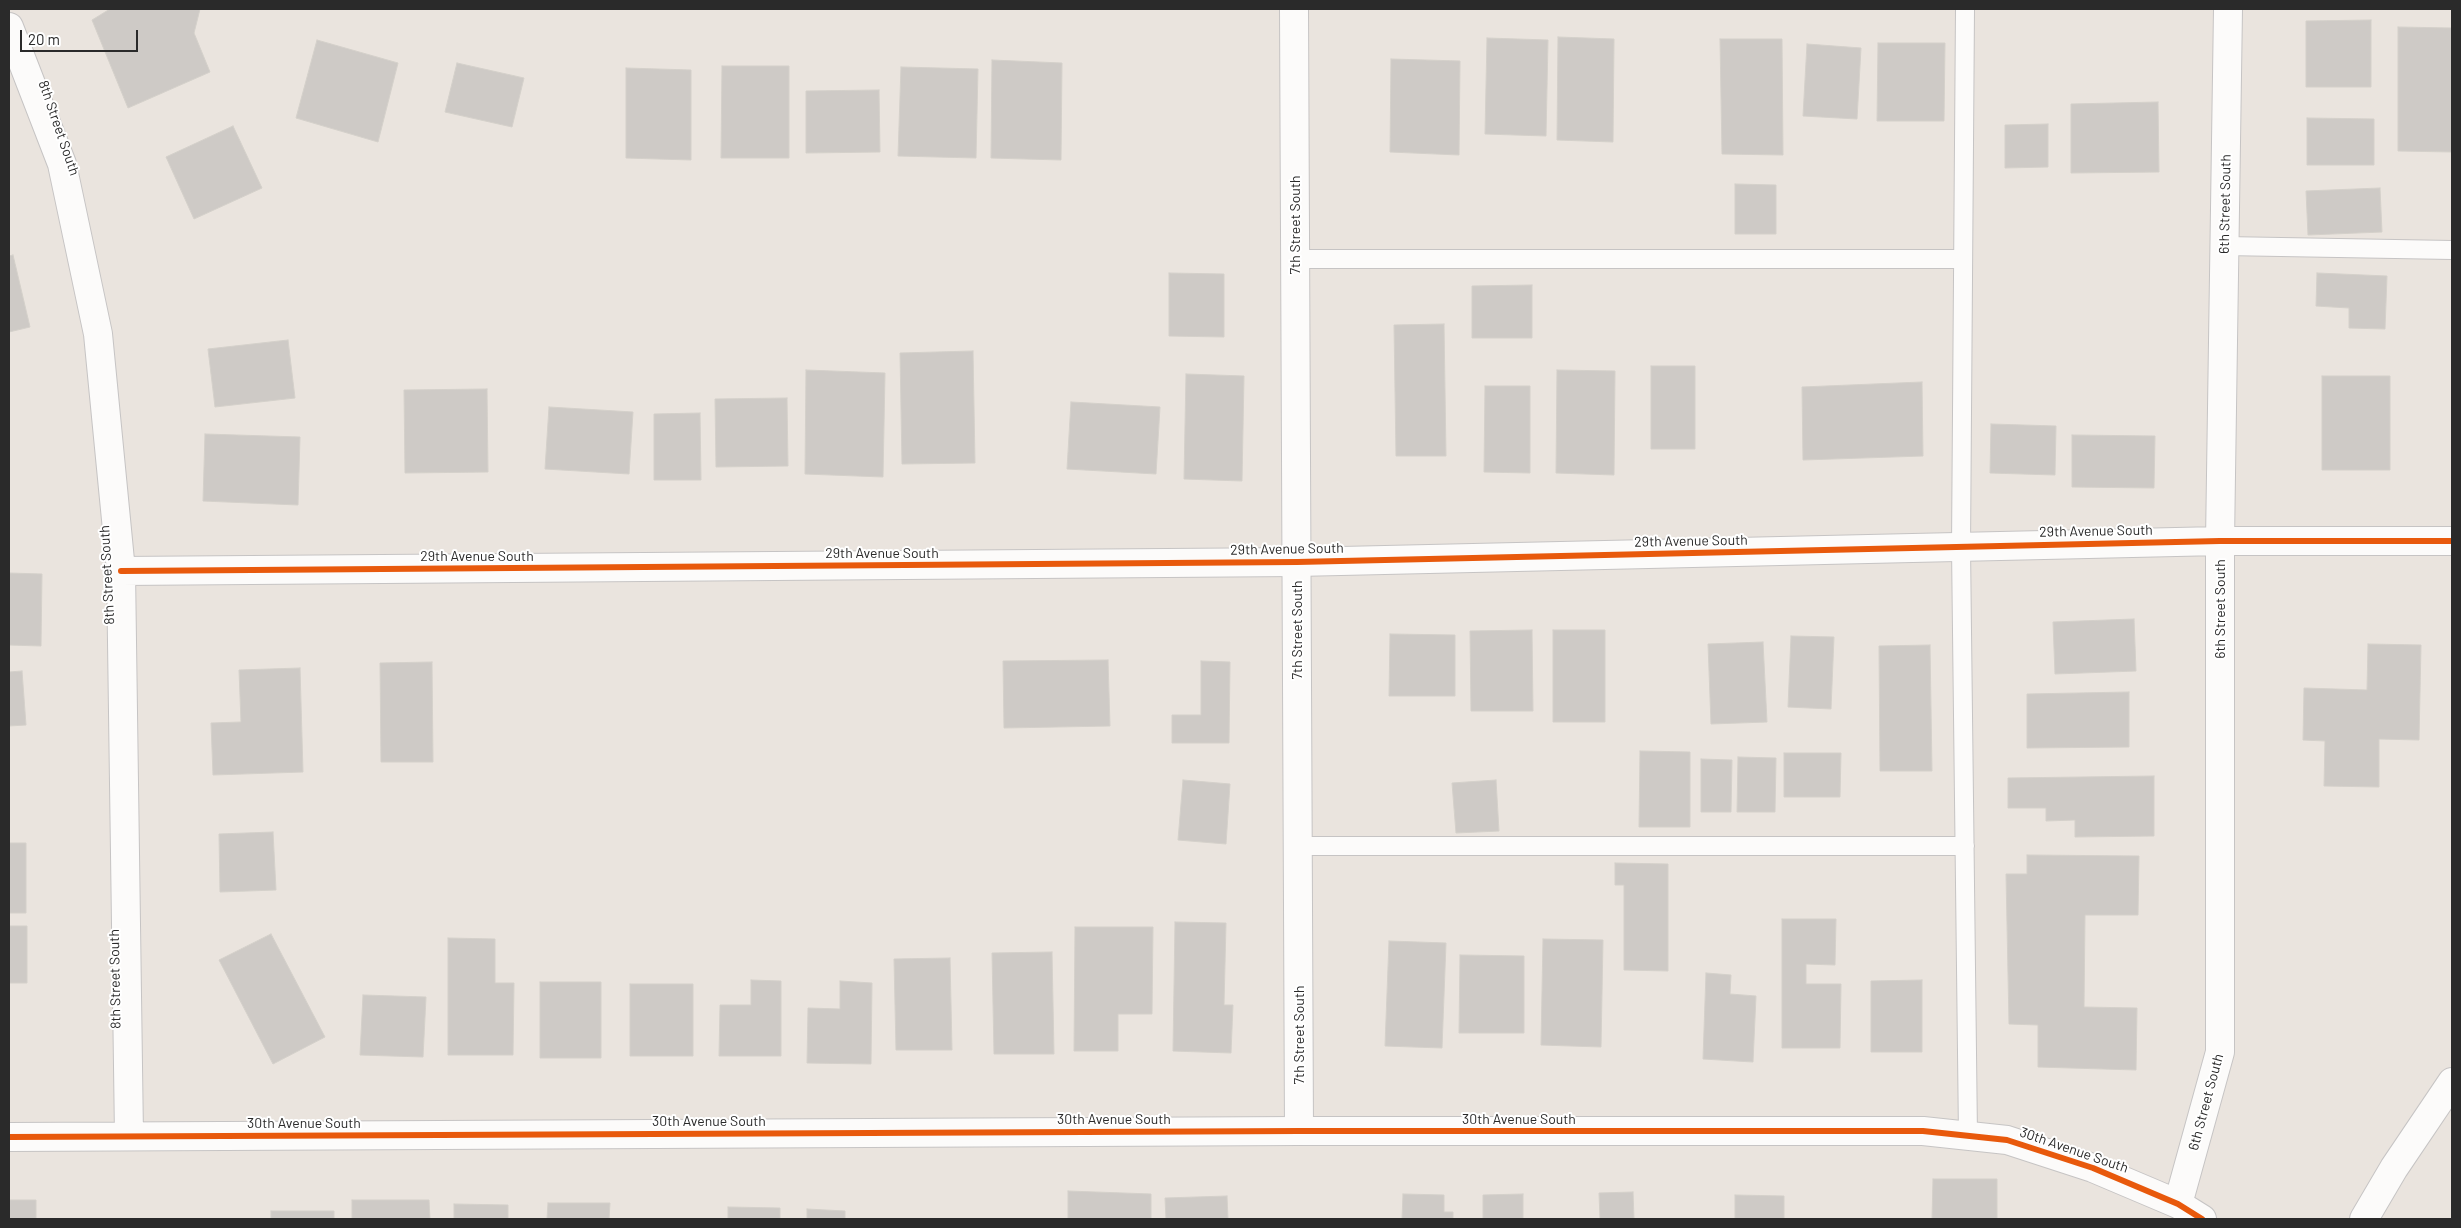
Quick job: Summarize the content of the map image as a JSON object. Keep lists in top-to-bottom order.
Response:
{
  "streets": {
    "street": [
      "8th Street South",
      "6th Street South",
      "7th Street South",
      "29th Avenue South",
      "30th Avenue South"
    ]
  },
  "crossings": [
    ["8th Street South", "29th Avenue South"],
    ["8th Street South", "30th Avenue South"],
    ["6th Street South", "29th Avenue South"],
    ["6th Street South", "30th Avenue South"],
    ["7th Street South", "29th Avenue South"],
    ["7th Street South", "30th Avenue South"]
  ],
  "scale_bar": "20 m"
}
